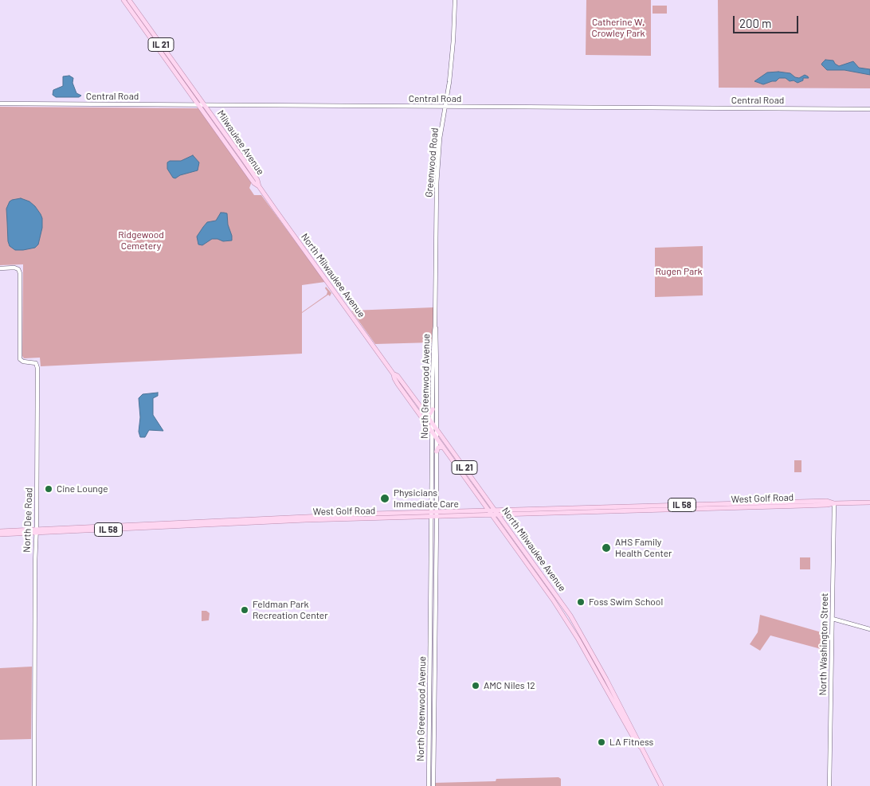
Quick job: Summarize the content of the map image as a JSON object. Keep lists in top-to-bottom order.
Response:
{
  "streets": {
    "main road": [
      "IL 21",
      "Central Road",
      "Milwaukee Avenue",
      "Greenwood Road",
      "North Milwaukee Avenue",
      "North Greenwood Avenue",
      "West Golf Road",
      "IL 58",
      "North Dee Road",
      "North Washington Street"
    ]
  },
  "crossings": [
    ["Central Road", "Milwaukee Avenue"],
    ["Central Road", "Greenwood Road"],
    ["Milwaukee Avenue", "North Milwaukee Avenue"],
    ["Greenwood Road", "North Greenwood Avenue"],
    ["North Milwaukee Avenue", "North Greenwood Avenue"],
    ["North Milwaukee Avenue", "West Golf Road"],
    ["North Greenwood Avenue", "West Golf Road"],
    ["West Golf Road", "IL 58"],
    ["West Golf Road", "North Dee Road"],
    ["West Golf Road", "North Washington Street"],
    ["IL 58", "North Washington Street"]
  ],
  "parks": ["Catherine W. Crowley Park", "Ridgewood Cemetery", "Rugen Park"],
  "places": [
    "Cine Lounge",
    "Physicians Immediate Care",
    "AHS Family Health Center",
    "Foss Swim School",
    "Feldman Park Recreation Center",
    "AMC Niles 12",
    "LA Fitness"
  ],
  "scale_bar": "200 m"
}
